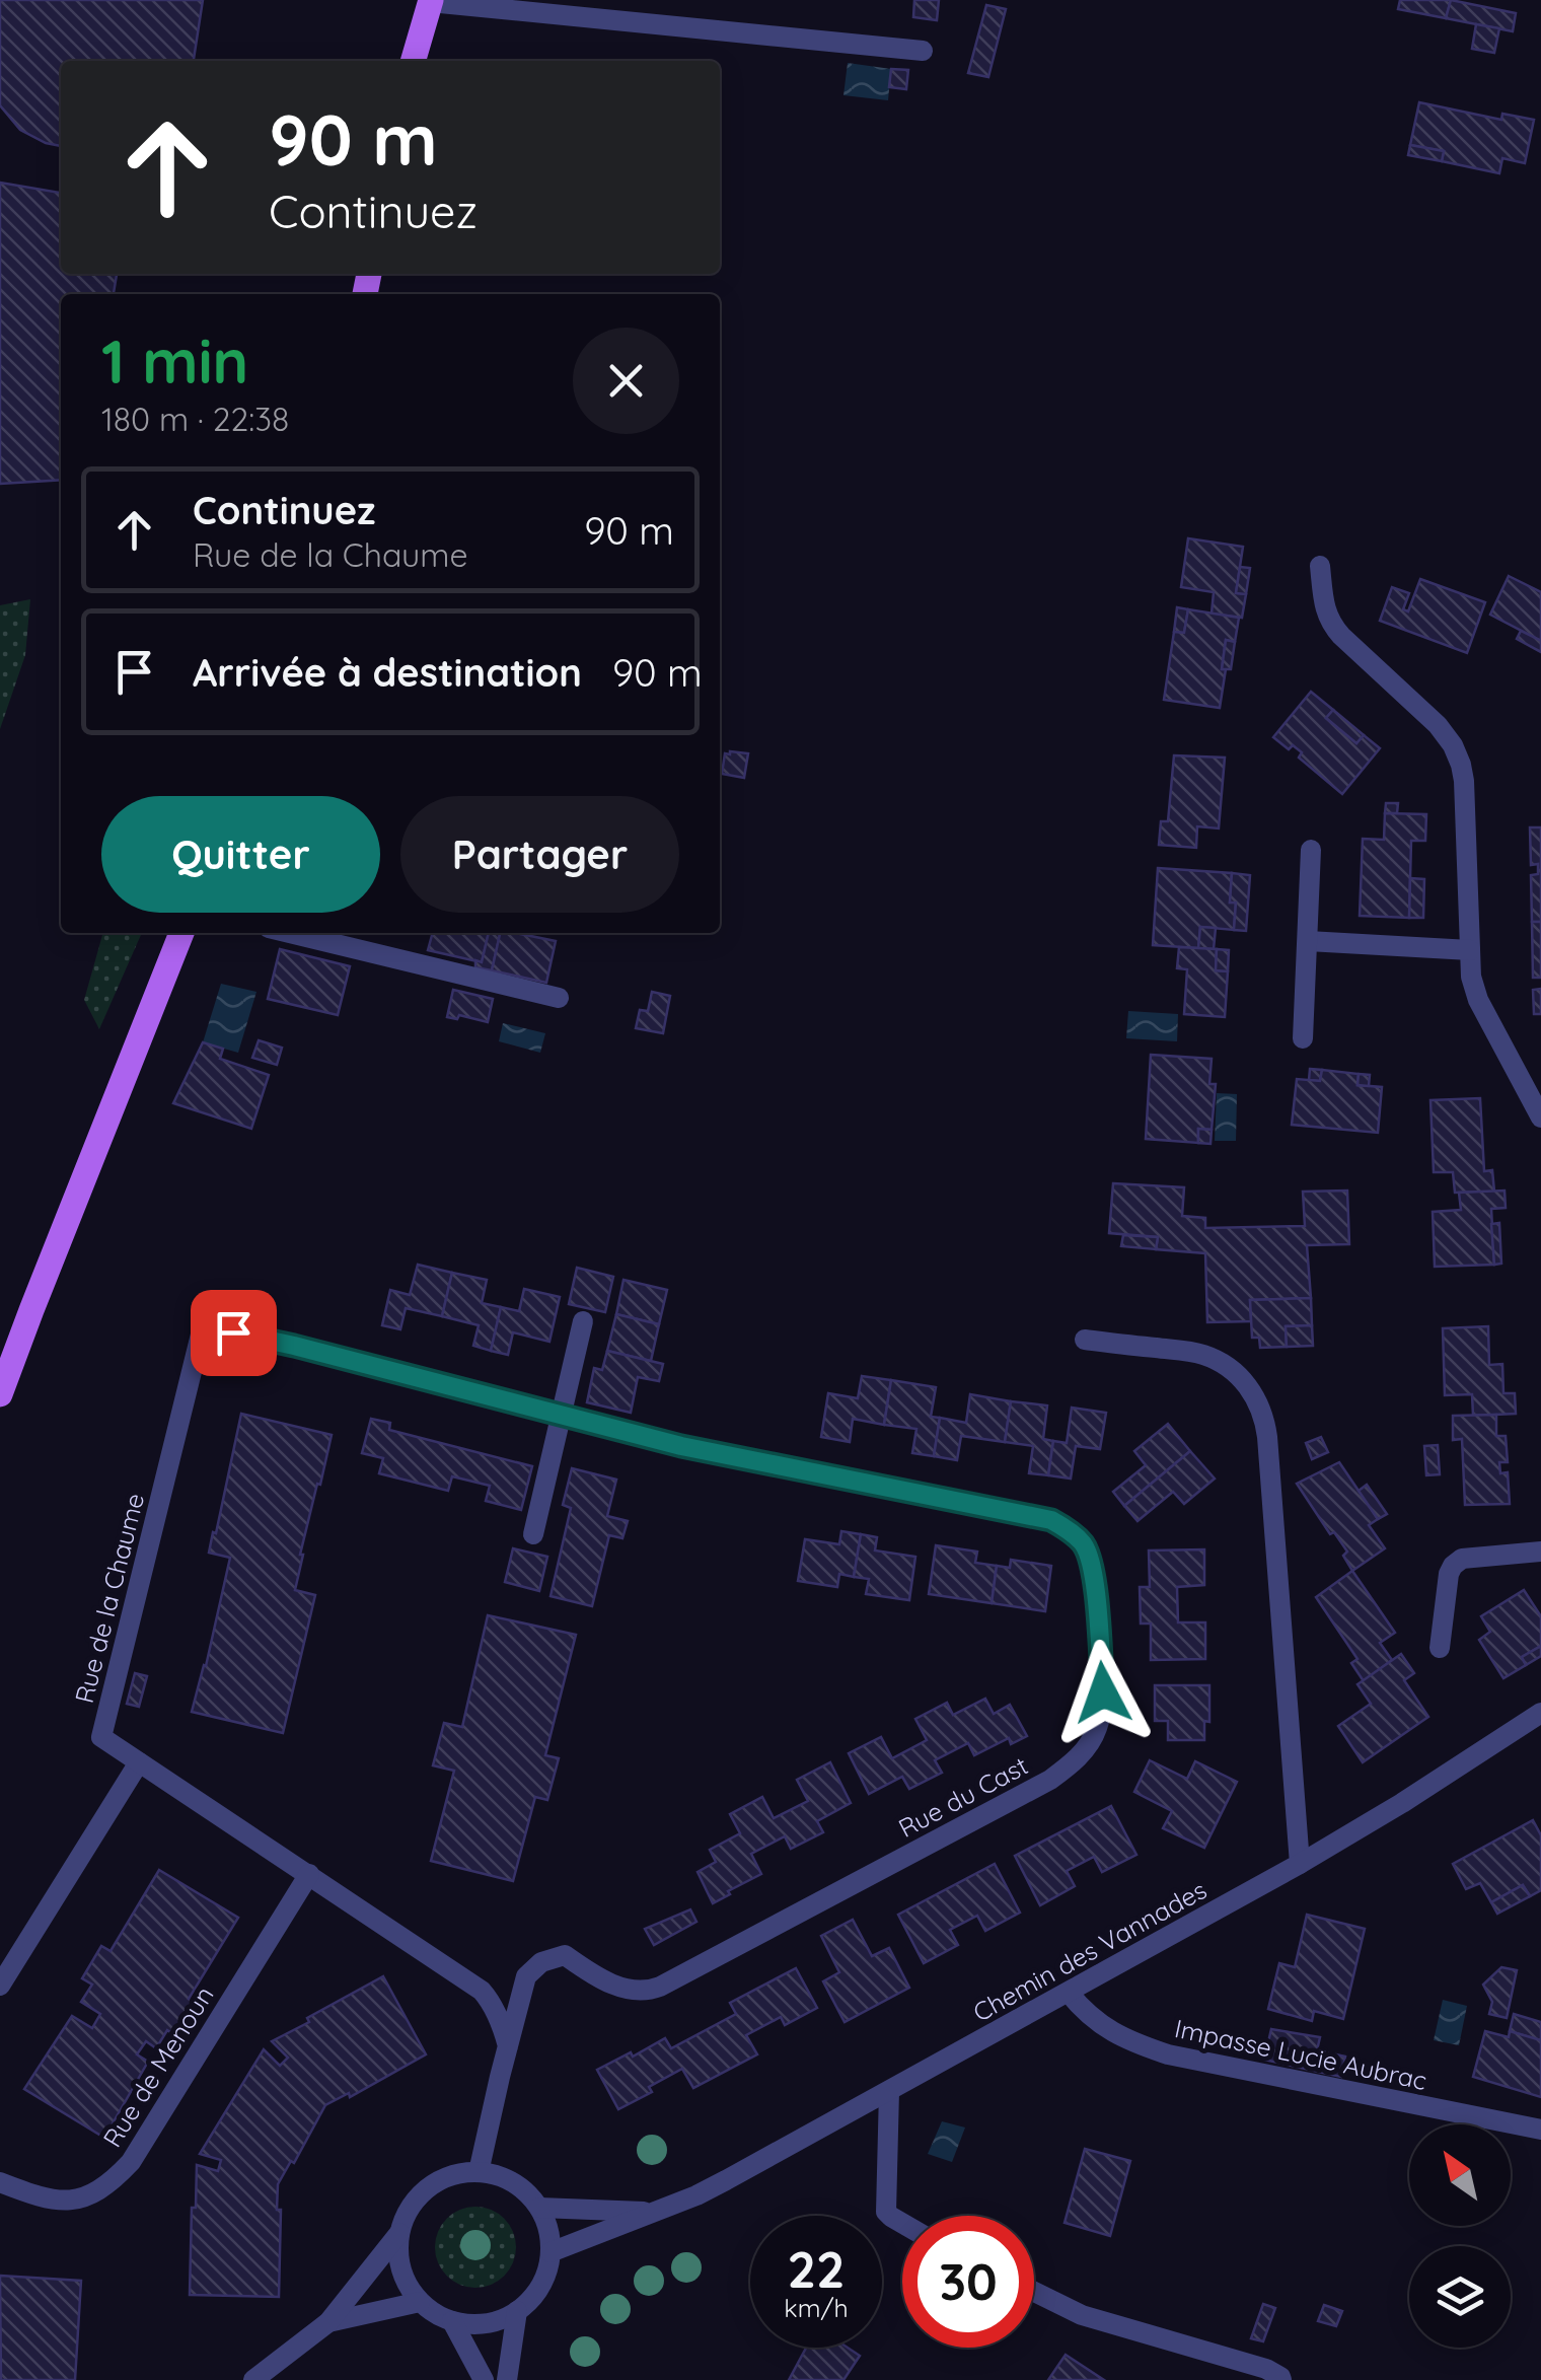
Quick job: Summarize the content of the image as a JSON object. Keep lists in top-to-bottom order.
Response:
{
  "streets": {
    "street": [
      "Rue de la Chaume",
      "Rue du Cast",
      "Chemin des Vannades",
      "Impasse Lucie Aubrac",
      "Rue de Menoun"
    ]
  },
  "crossings": [
    ["Rue de la Chaume", "Rue du Cast"],
    ["Rue de la Chaume", "Rue de Menoun"],
    ["Chemin des Vannades", "Impasse Lucie Aubrac"]
  ],
  "north": "top left",
  "page": {
    "turn": ["90 m", "Continuez"],
    "heading": ["1 min", "180 m · 22:38"],
    "list": [
      {
        "name": "Continuez",
        "note": "Rue de la Chaume",
        "value": "90 m"
      },
      {
        "name": "Arrivée à destination",
        "value": "90 m"
      }
    ],
    "buttons": ["Quitter", "Partager"],
    "speed": "22 km/h",
    "limit": "30"
  }
}
